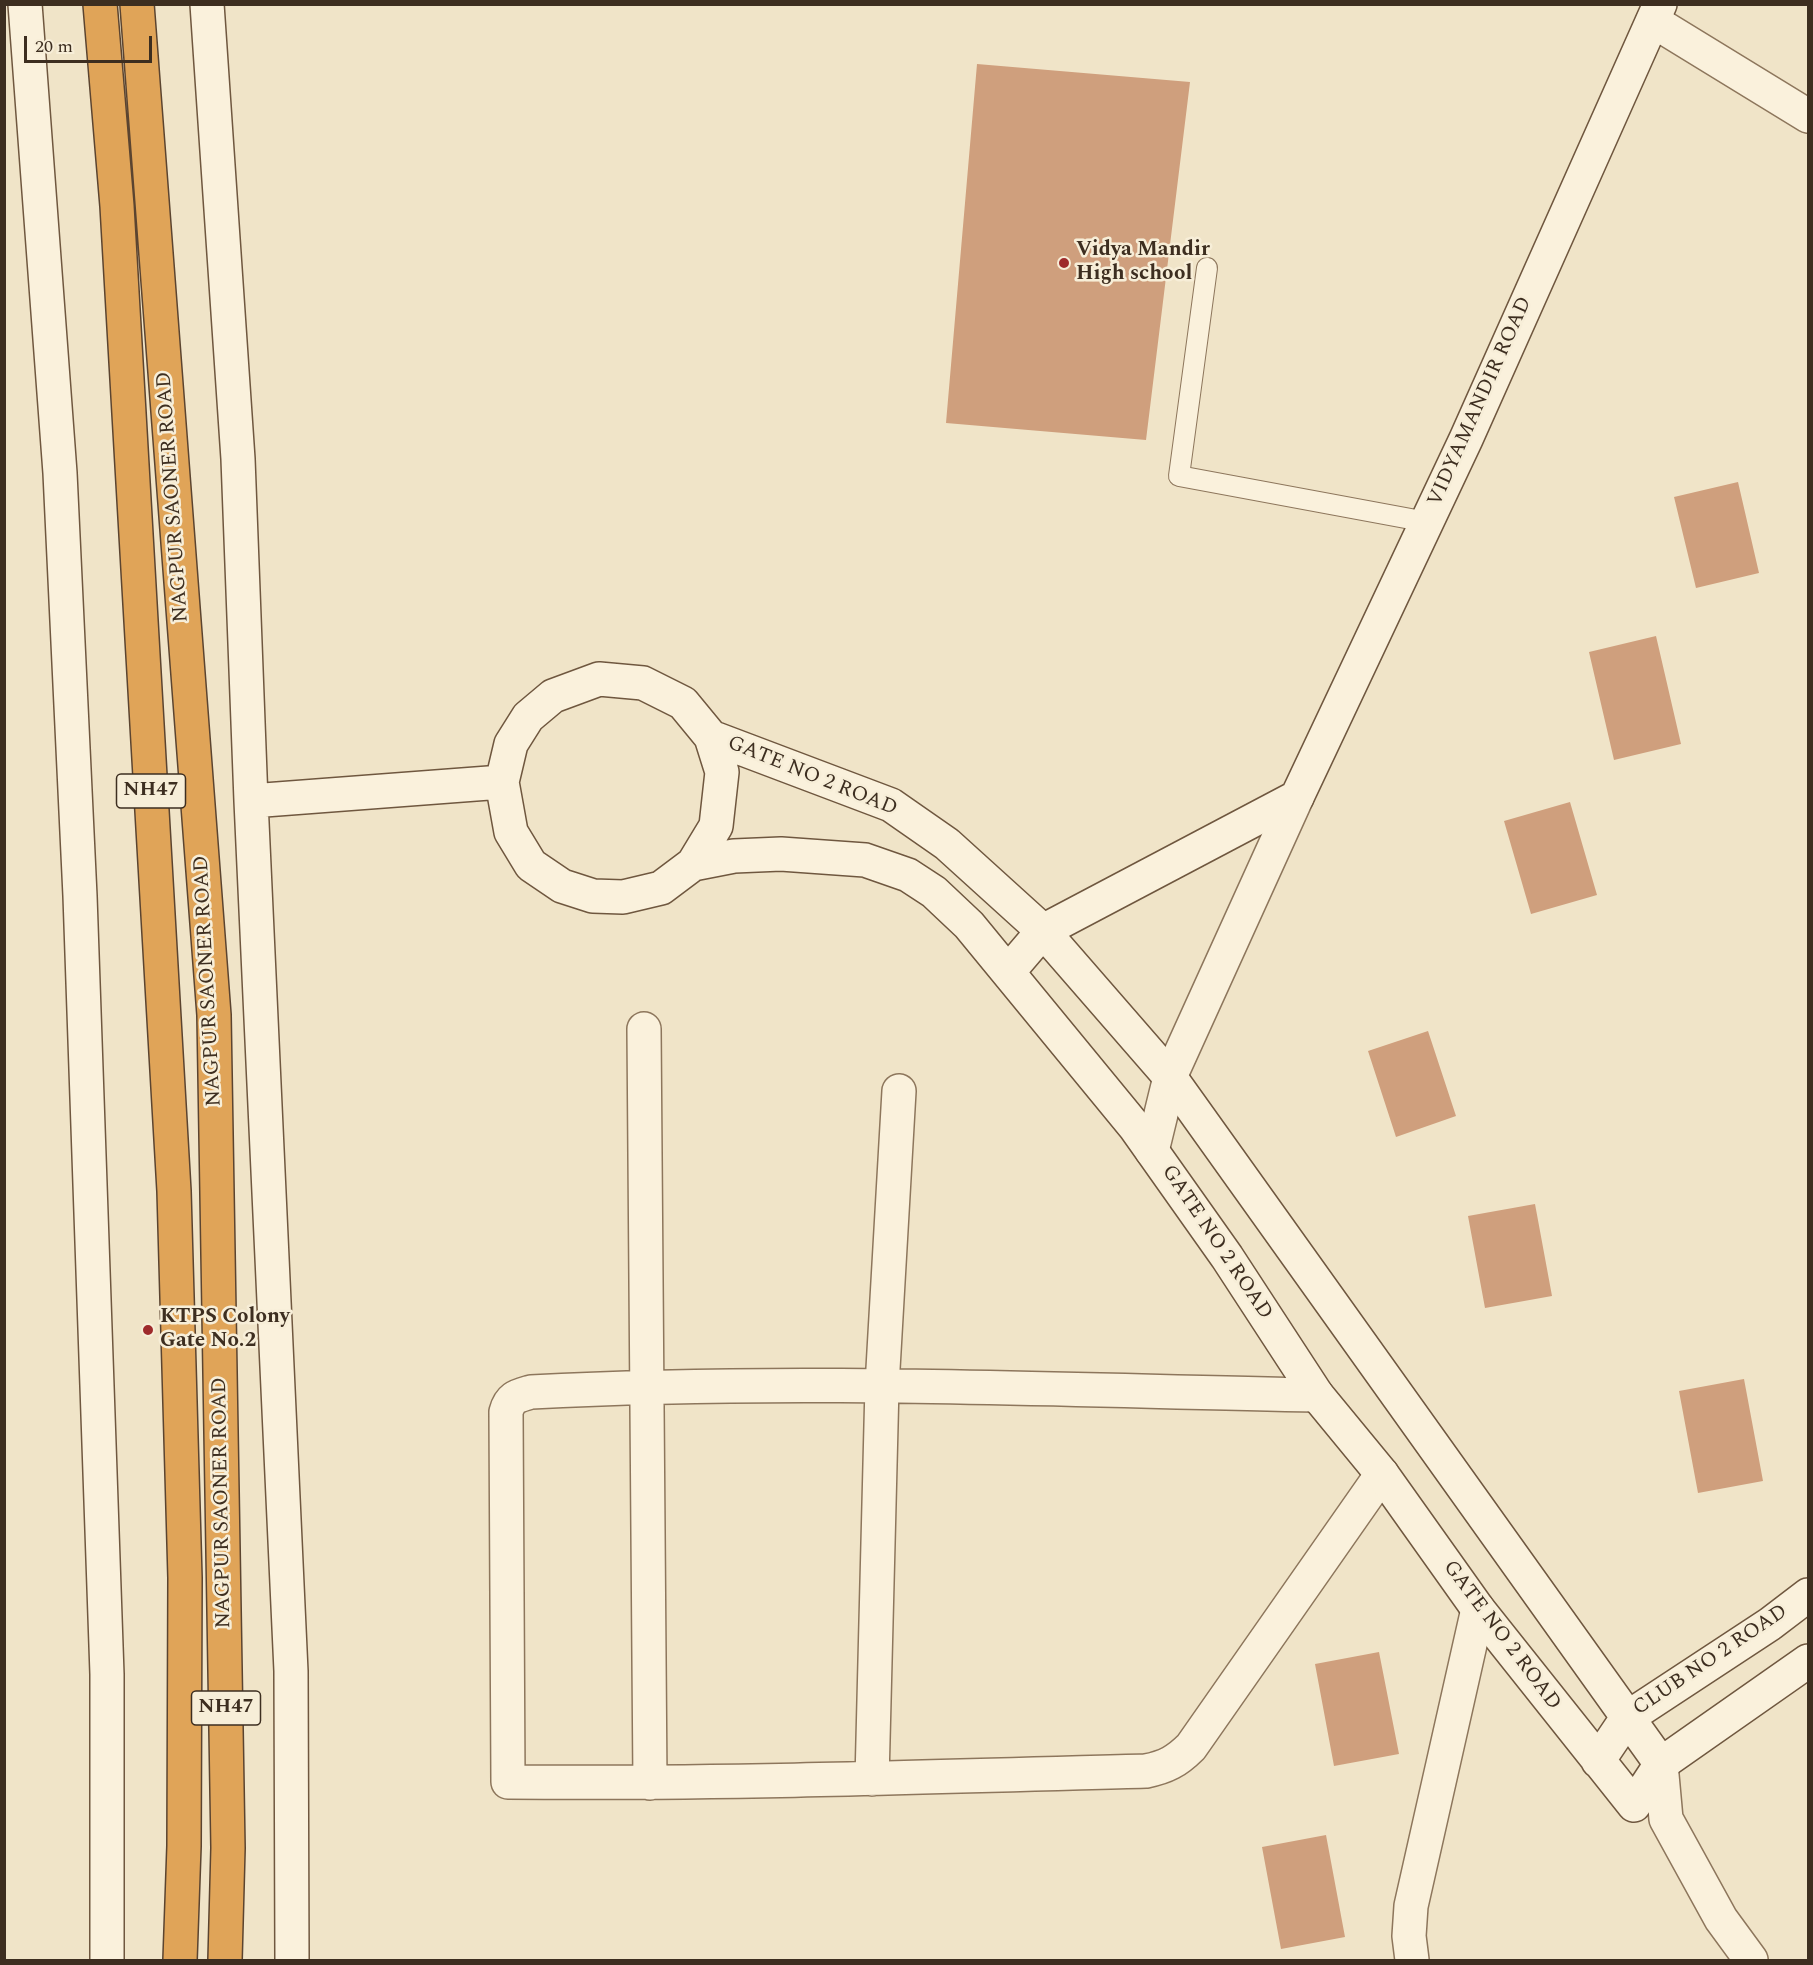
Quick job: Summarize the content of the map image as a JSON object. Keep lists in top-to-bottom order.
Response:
{
  "streets": {
    "highway": ["NAGPUR SAONER ROAD", "NH47"],
    "street": ["VIDYAMANDIR ROAD", "GATE NO 2 ROAD", "CLUB NO 2 ROAD"]
  },
  "crossings": [
    ["VIDYAMANDIR ROAD", "GATE NO 2 ROAD"],
    ["GATE NO 2 ROAD", "CLUB NO 2 ROAD"]
  ],
  "places": ["Vidya Mandir High school", "KTPS Colony Gate No.2"],
  "scale_bar": "20 m"
}
